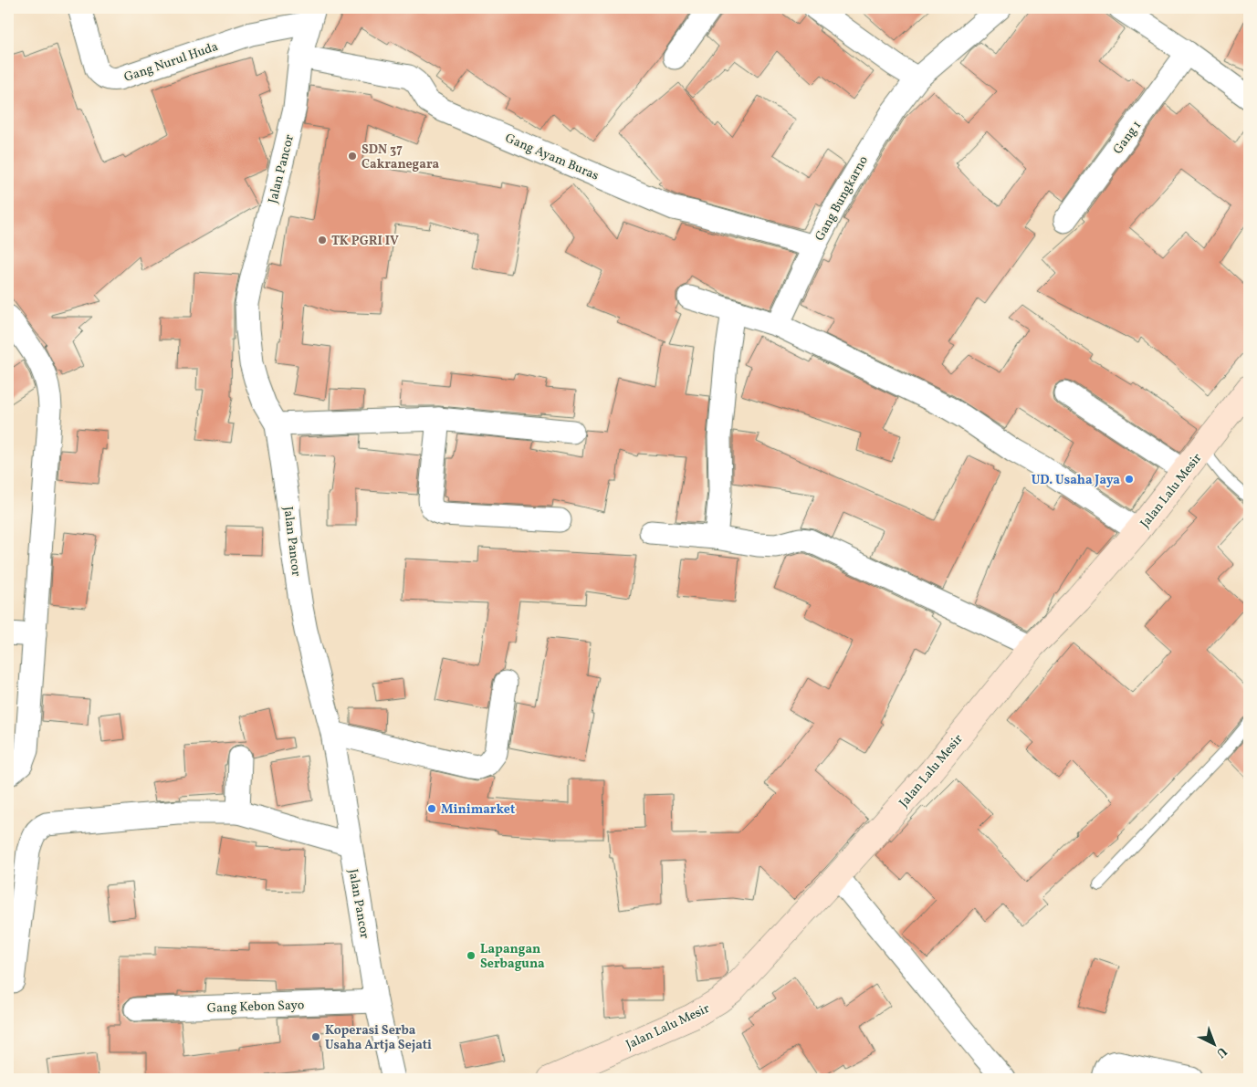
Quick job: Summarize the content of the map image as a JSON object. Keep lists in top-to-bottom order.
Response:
{
  "streets": {
    "street": [
      "Gang Nurul Huda",
      "Gang 1",
      "Gang Ayam Buras",
      "Jalan Pancor",
      "Gang Bungkarno",
      "Jalan Lalu Mesir",
      "Gang Kebon Sayo"
    ]
  },
  "crossings": [
    ["Gang Nurul Huda", "Jalan Pancor"],
    ["Gang Ayam Buras", "Jalan Pancor"],
    ["Gang Ayam Buras", "Gang Bungkarno"],
    ["Jalan Pancor", "Gang Kebon Sayo"]
  ],
  "places": [
    "SDN 37 Cakranegara",
    "TK PGRI IV",
    "UD. Usaha Jaya",
    "Minimarket",
    "Lapangan Serbaguna",
    "Koperasi Serba Usaha Artja Sejati"
  ],
  "north": "bottom right"
}
